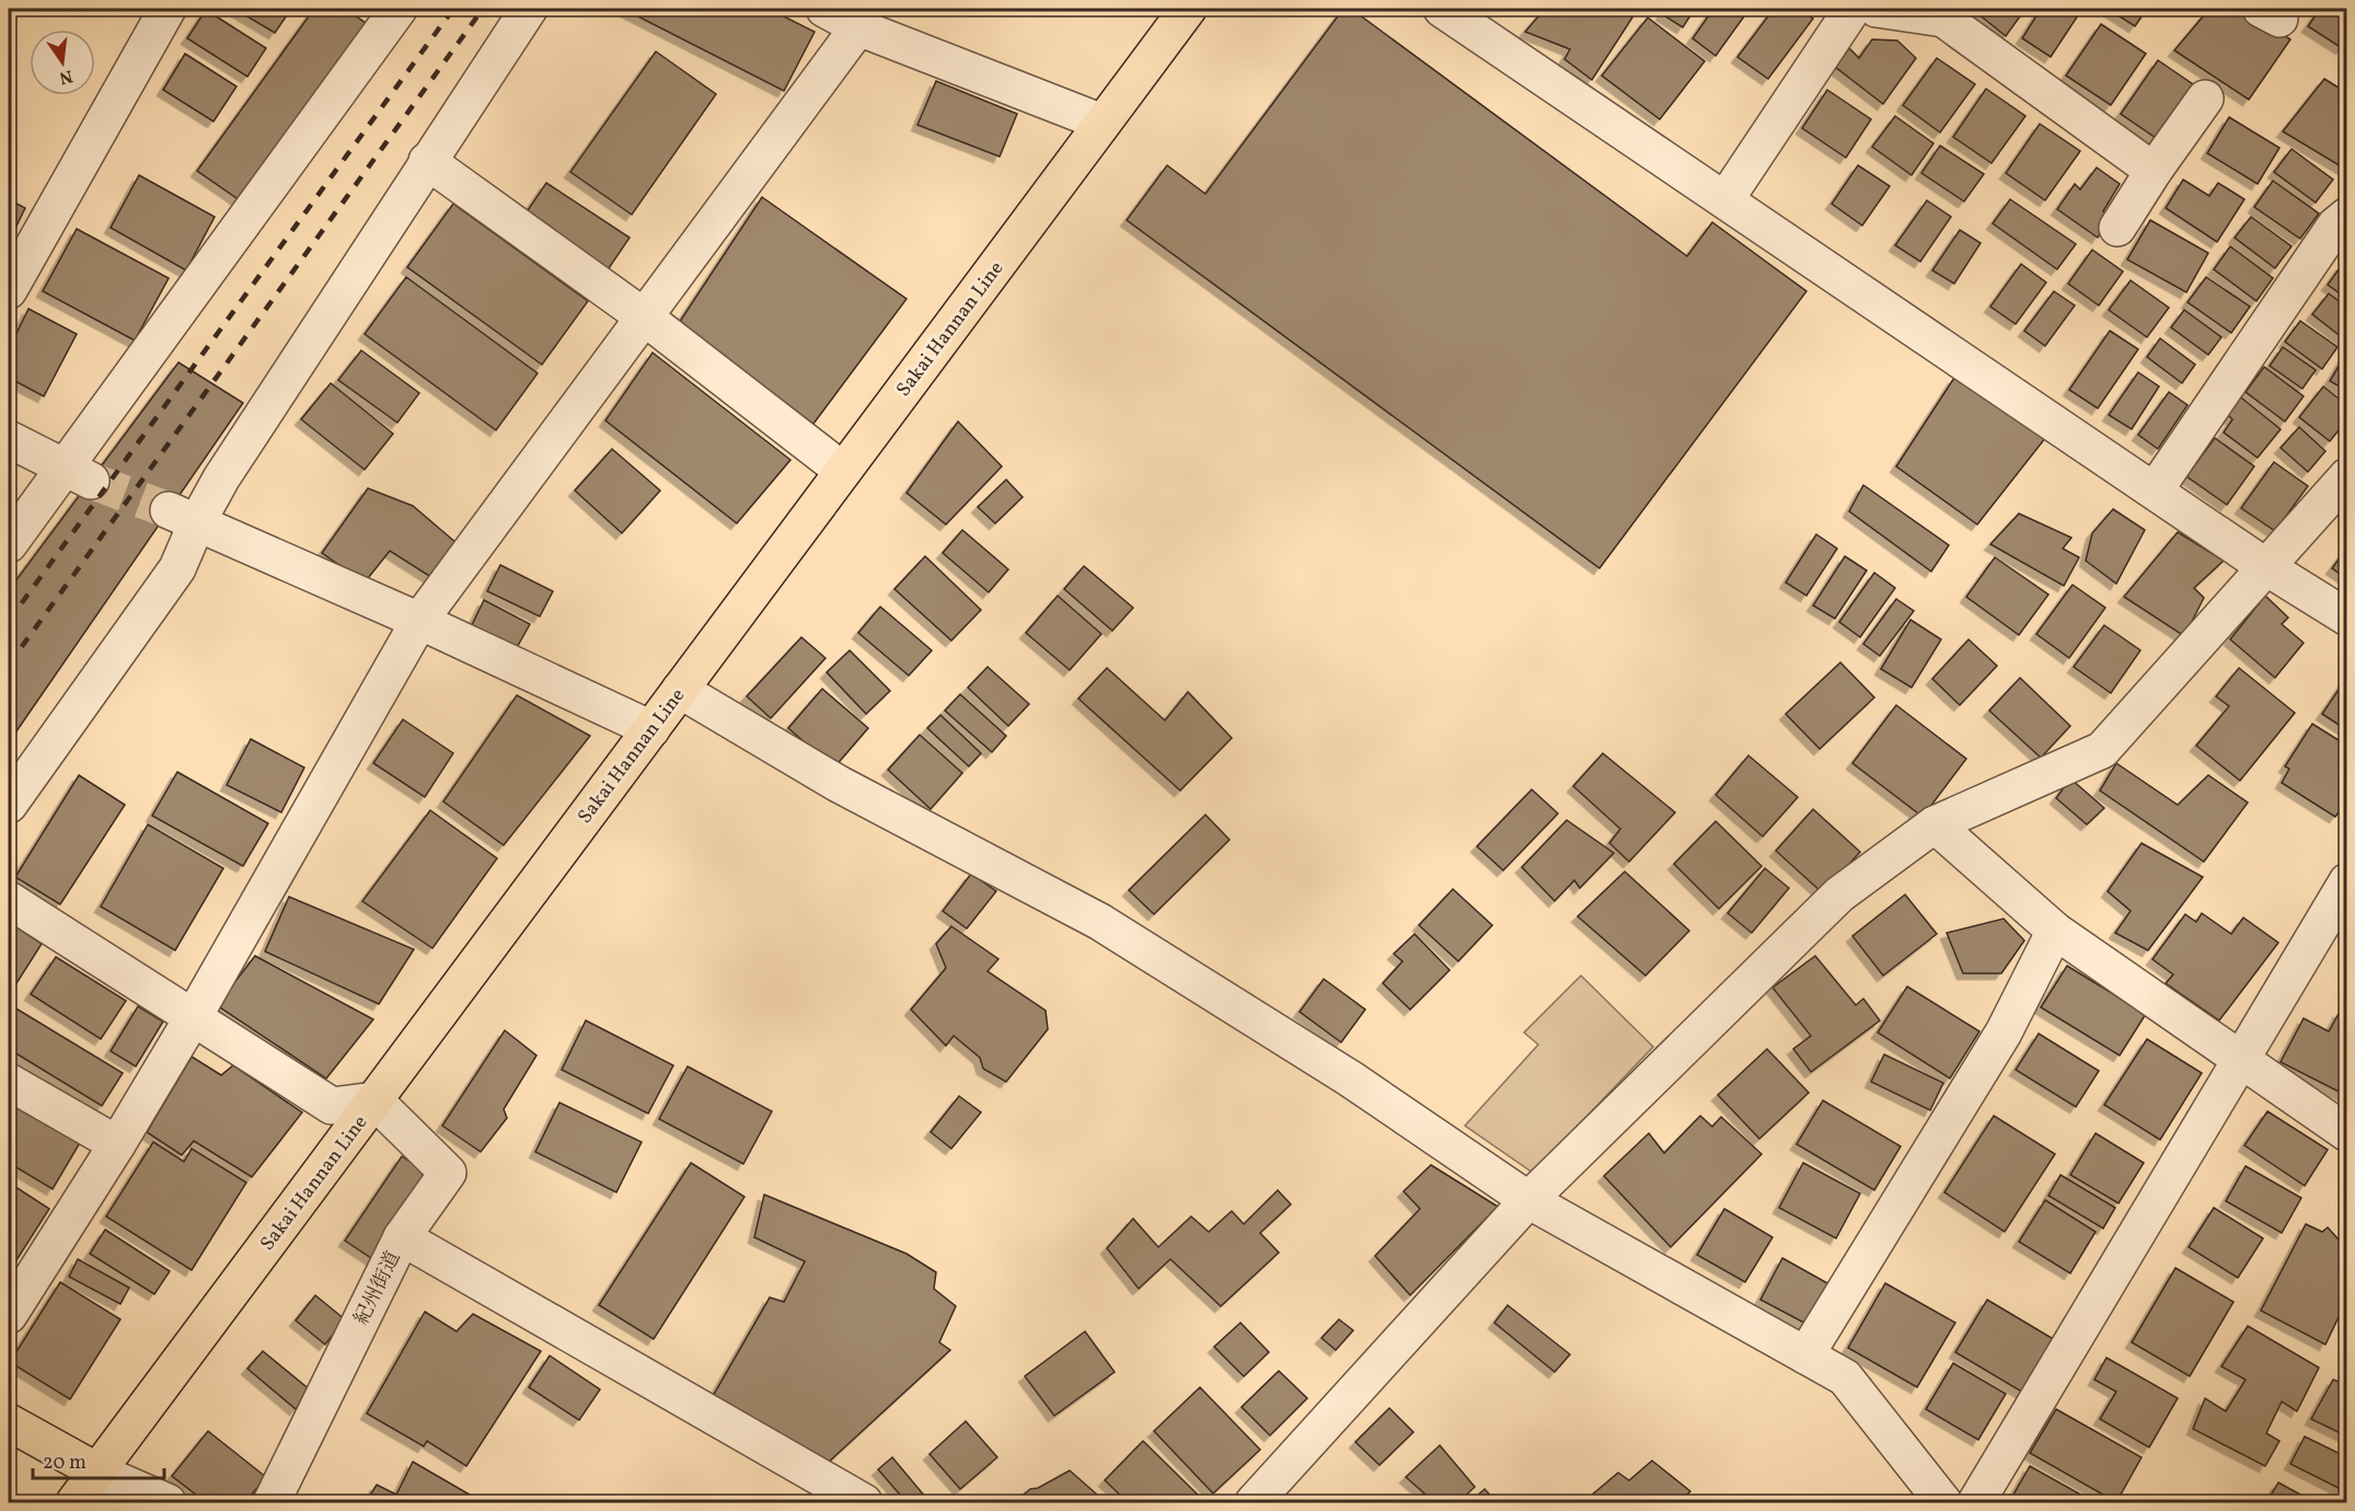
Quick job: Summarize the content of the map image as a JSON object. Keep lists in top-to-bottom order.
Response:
{
  "streets": {
    "main road": ["Sakai Hannan Line"],
    "street": ["紀州街道"]
  },
  "crossings": [
    ["Sakai Hannan Line", "紀州街道"]
  ],
  "scale_bar": "20 m",
  "north": "bottom"
}
